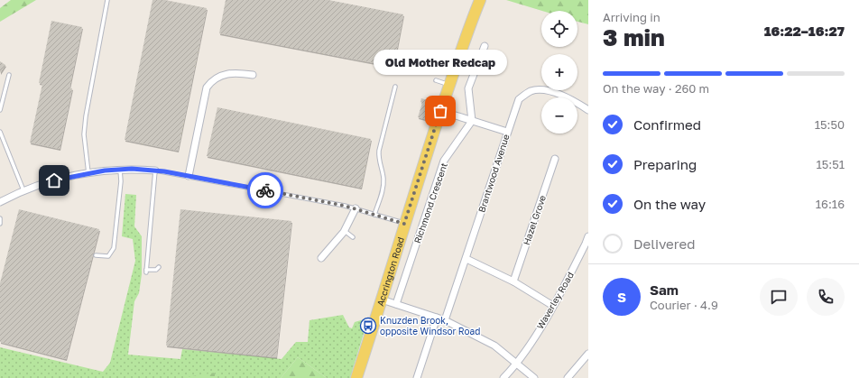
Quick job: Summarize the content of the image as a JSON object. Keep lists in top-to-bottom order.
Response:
{
  "streets": {
    "main road": ["Accrington Road"],
    "street": [
      "Brantwood Avenue",
      "Richmond Crescent",
      "Hazel Grove",
      "Waverley Road"
    ]
  },
  "places": {
    "other": ["Old Mother Redcap"],
    "bus stop": ["Knuzden Brook, opposite Windsor Road"]
  },
  "page": {
    "heading": ["3 min", "Arriving in", "16:22–16:27"],
    "panel": ["Sam", "Courier · 4.9"],
    "map_buttons": ["+", "−"],
    "bubble": "Old Mother Redcap",
    "bar": "On the way · 260 m",
    "list": [
      ["Confirmed", "15:50"],
      ["Preparing", "15:51"],
      ["On the way", "16:16"],
      "Delivered"
    ],
    "round": "S"
  }
}
